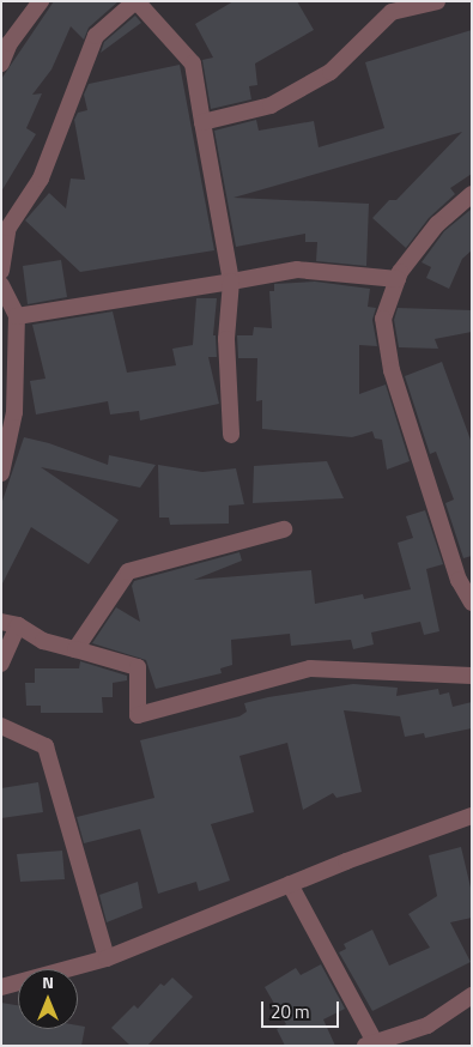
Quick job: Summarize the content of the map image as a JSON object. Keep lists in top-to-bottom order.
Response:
{
  "scale_bar": "20 m",
  "north": "top"
}
